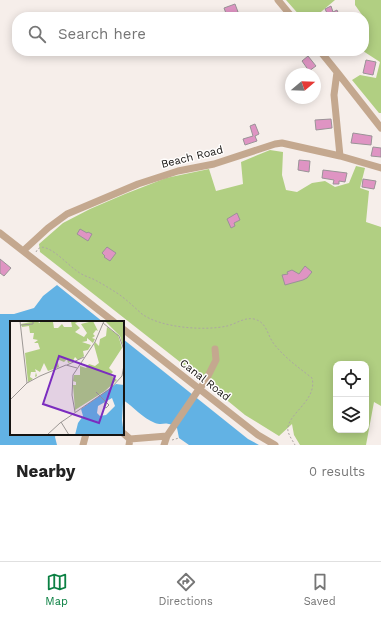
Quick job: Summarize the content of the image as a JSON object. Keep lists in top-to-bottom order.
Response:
{
  "streets": {
    "street": ["Beach Road", "Canal Road"]
  },
  "north": "right",
  "page": {
    "search": "Search here",
    "heading": ["Nearby", "0 results"],
    "nav": ["Map", "Directions", "Saved"]
  }
}
